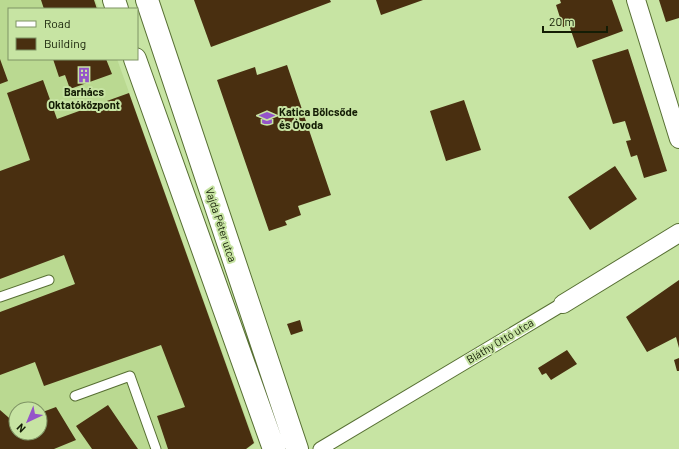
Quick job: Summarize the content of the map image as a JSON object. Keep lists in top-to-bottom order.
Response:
{
  "streets": {
    "street": ["Vajda Péter utca", "Bláthy Ottó utca"]
  },
  "places": {
    "building": ["Barhács Oktatóközpont"],
    "school or university": ["Katica Bölcsőde és Óvoda"]
  },
  "legend": ["Road", "Building"],
  "scale_bar": "20 m",
  "north": "bottom left"
}
